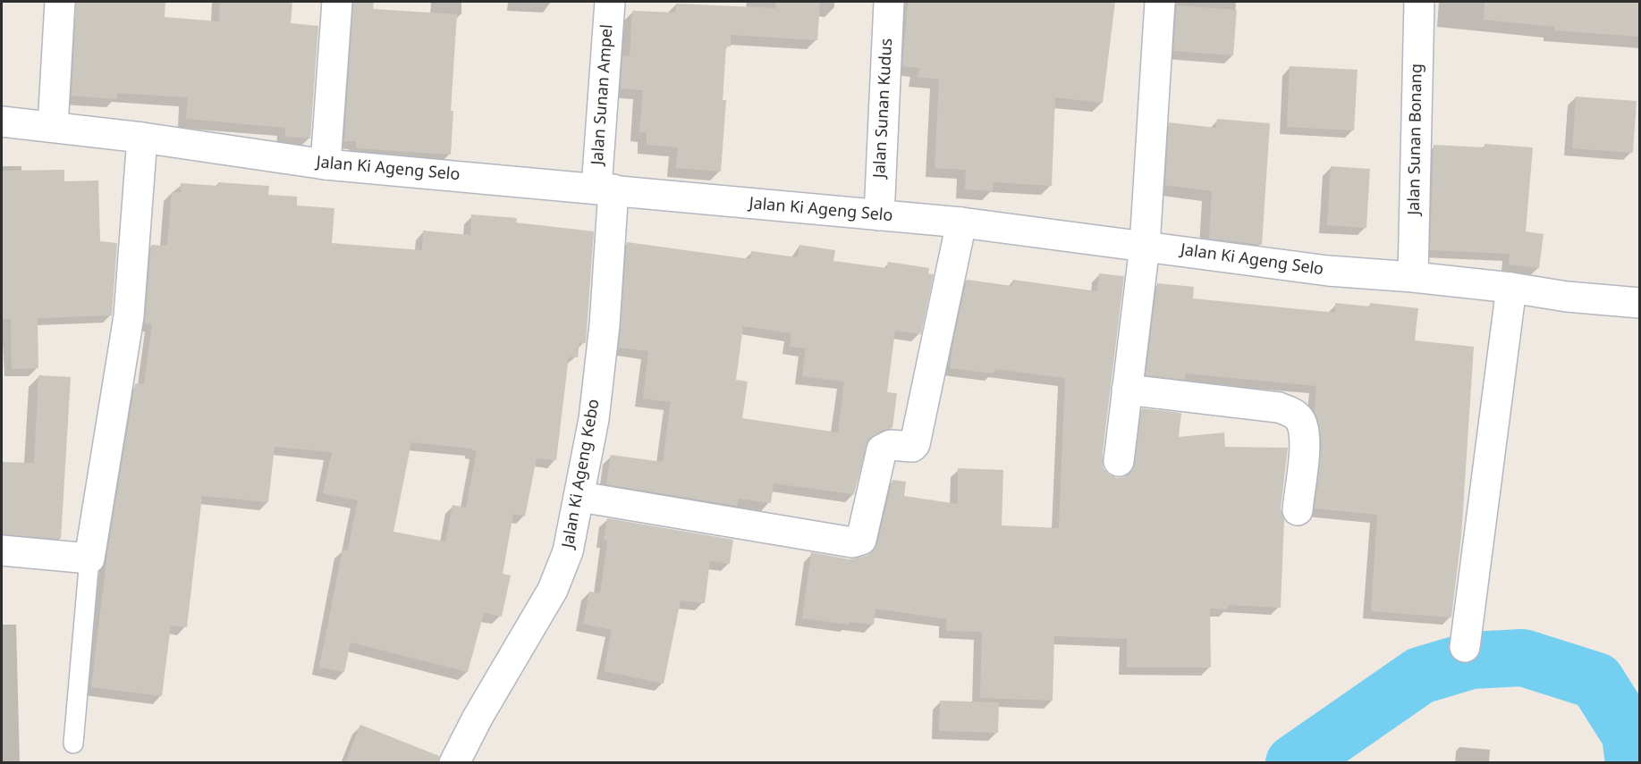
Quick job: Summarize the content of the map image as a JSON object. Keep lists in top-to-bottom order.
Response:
{
  "streets": {
    "street": [
      "Jalan Sunan Ampel",
      "Jalan Sunan Kudus",
      "Jalan Sunan Bonang",
      "Jalan Ki Ageng Selo",
      "Jalan Ki Ageng Kebo"
    ]
  },
  "crossings": [
    ["Jalan Sunan Ampel", "Jalan Ki Ageng Selo"],
    ["Jalan Sunan Ampel", "Jalan Ki Ageng Kebo"],
    ["Jalan Sunan Kudus", "Jalan Ki Ageng Selo"],
    ["Jalan Sunan Bonang", "Jalan Ki Ageng Selo"],
    ["Jalan Ki Ageng Selo", "Jalan Ki Ageng Kebo"]
  ]
}
